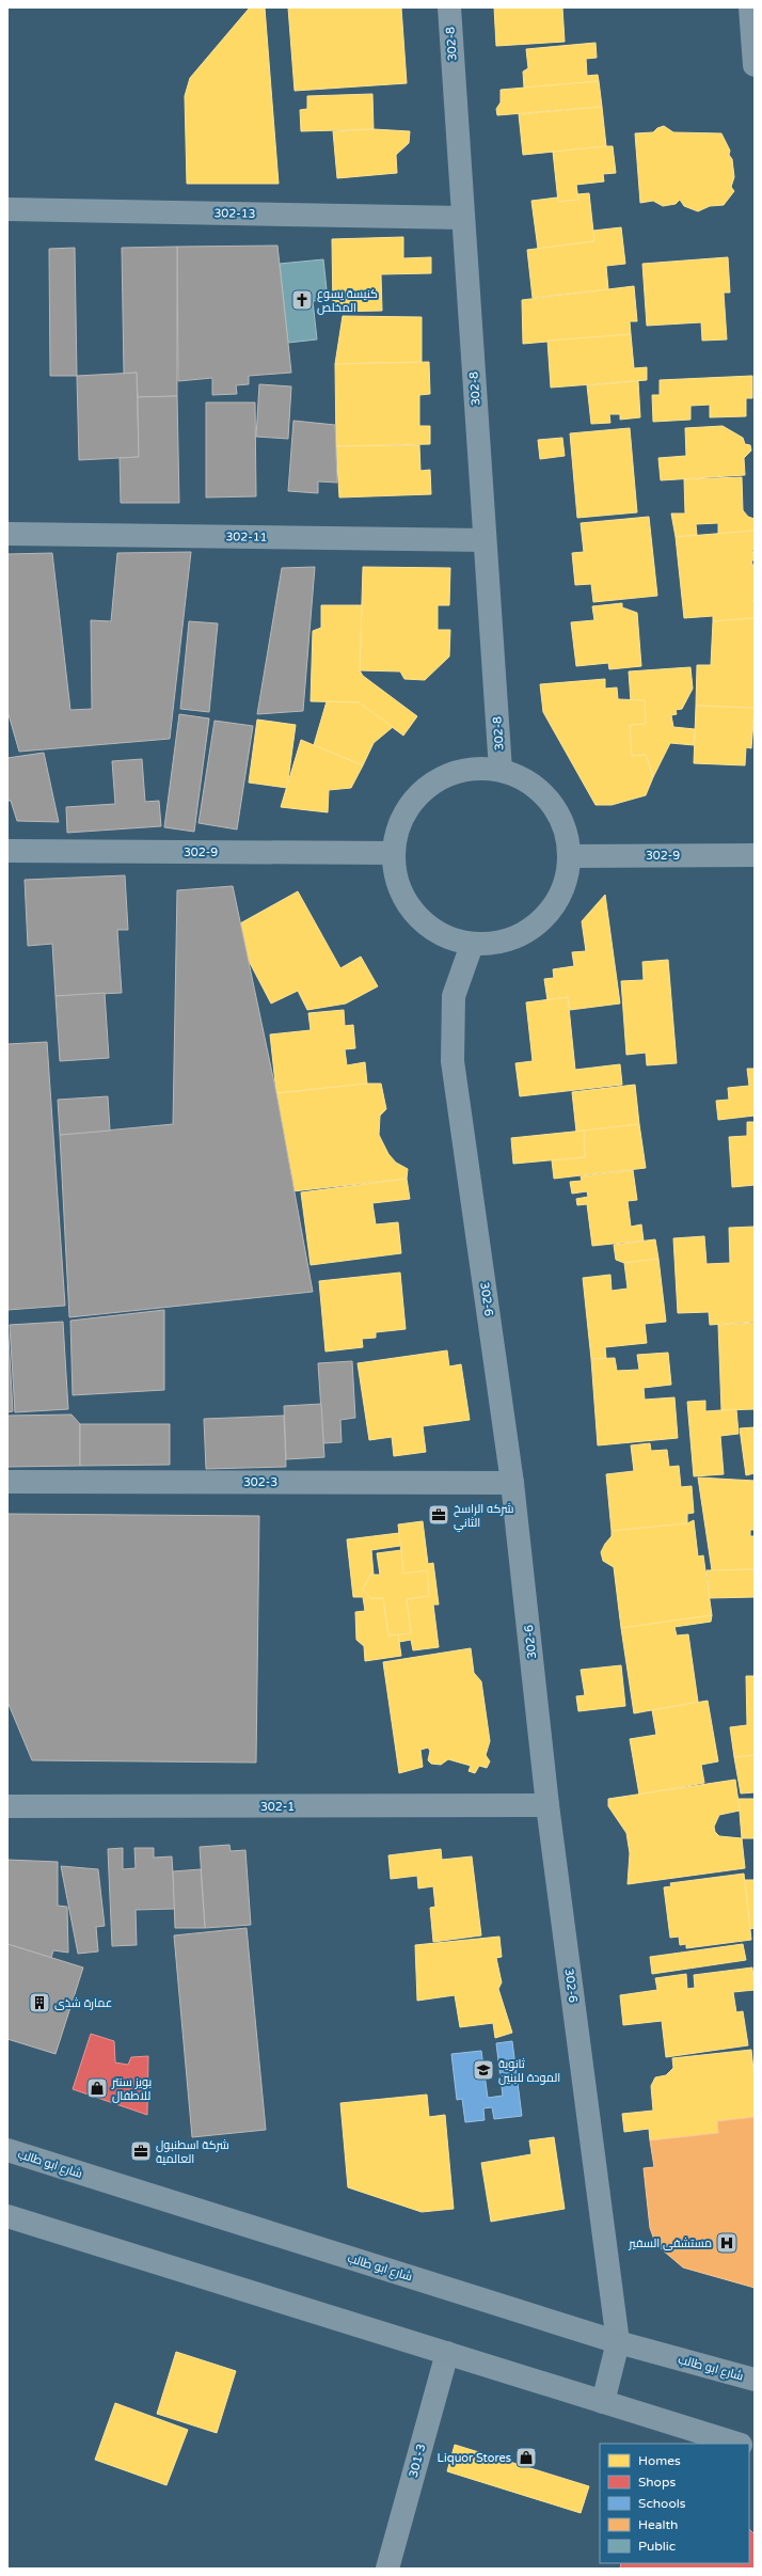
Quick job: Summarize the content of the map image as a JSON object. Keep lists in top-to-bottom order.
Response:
{
  "streets": {
    "main road": ["شارع ابو طالب"],
    "street": [
      "302-8",
      "302-13",
      "302-11",
      "302-9",
      "302-6",
      "302-3",
      "302-1",
      "301-3"
    ]
  },
  "crossings": [
    ["302-8", "302-13"],
    ["302-8", "302-11"],
    ["302-6", "302-3"],
    ["302-6", "302-1"],
    ["302-6", "شارع ابو طالب"]
  ],
  "places": {
    "church": ["كنيسة يسوع المخلص"],
    "office": ["شركه الراسخ الثاني", "شركة اسطنبول العالمية"],
    "building": ["عمارة شذى"],
    "school or university": ["ثانوية المودة للبنين"],
    "shop": ["بويز سنتر للاطفال", "Liquor Stores"],
    "hospital": ["مستشفى السفير"]
  },
  "legend": [
    "Homes",
    "Shops",
    "Schools",
    "Health",
    "Public"
  ]
}
